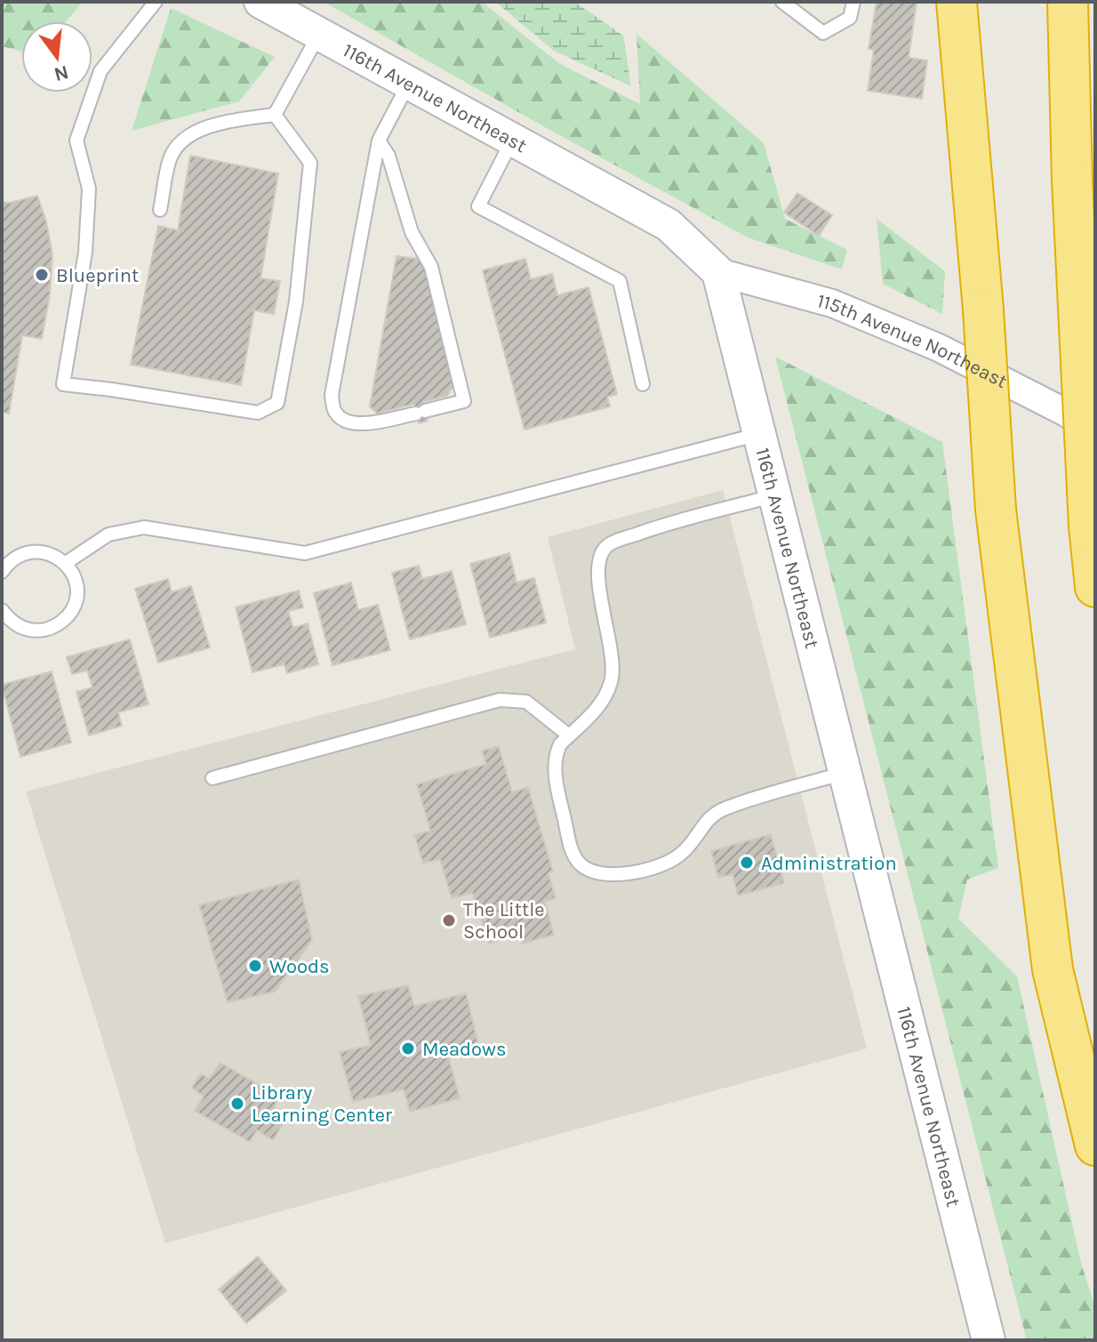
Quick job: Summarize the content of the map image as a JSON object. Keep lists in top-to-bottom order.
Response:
{
  "streets": {
    "street": ["116th Avenue Northeast", "115th Avenue Northeast"]
  },
  "crossings": [
    ["116th Avenue Northeast", "115th Avenue Northeast"]
  ],
  "places": [
    "Blueprint",
    "Administration",
    "The Little School",
    "Woods",
    "Meadows",
    "Library Learning Center"
  ],
  "north": "bottom"
}
